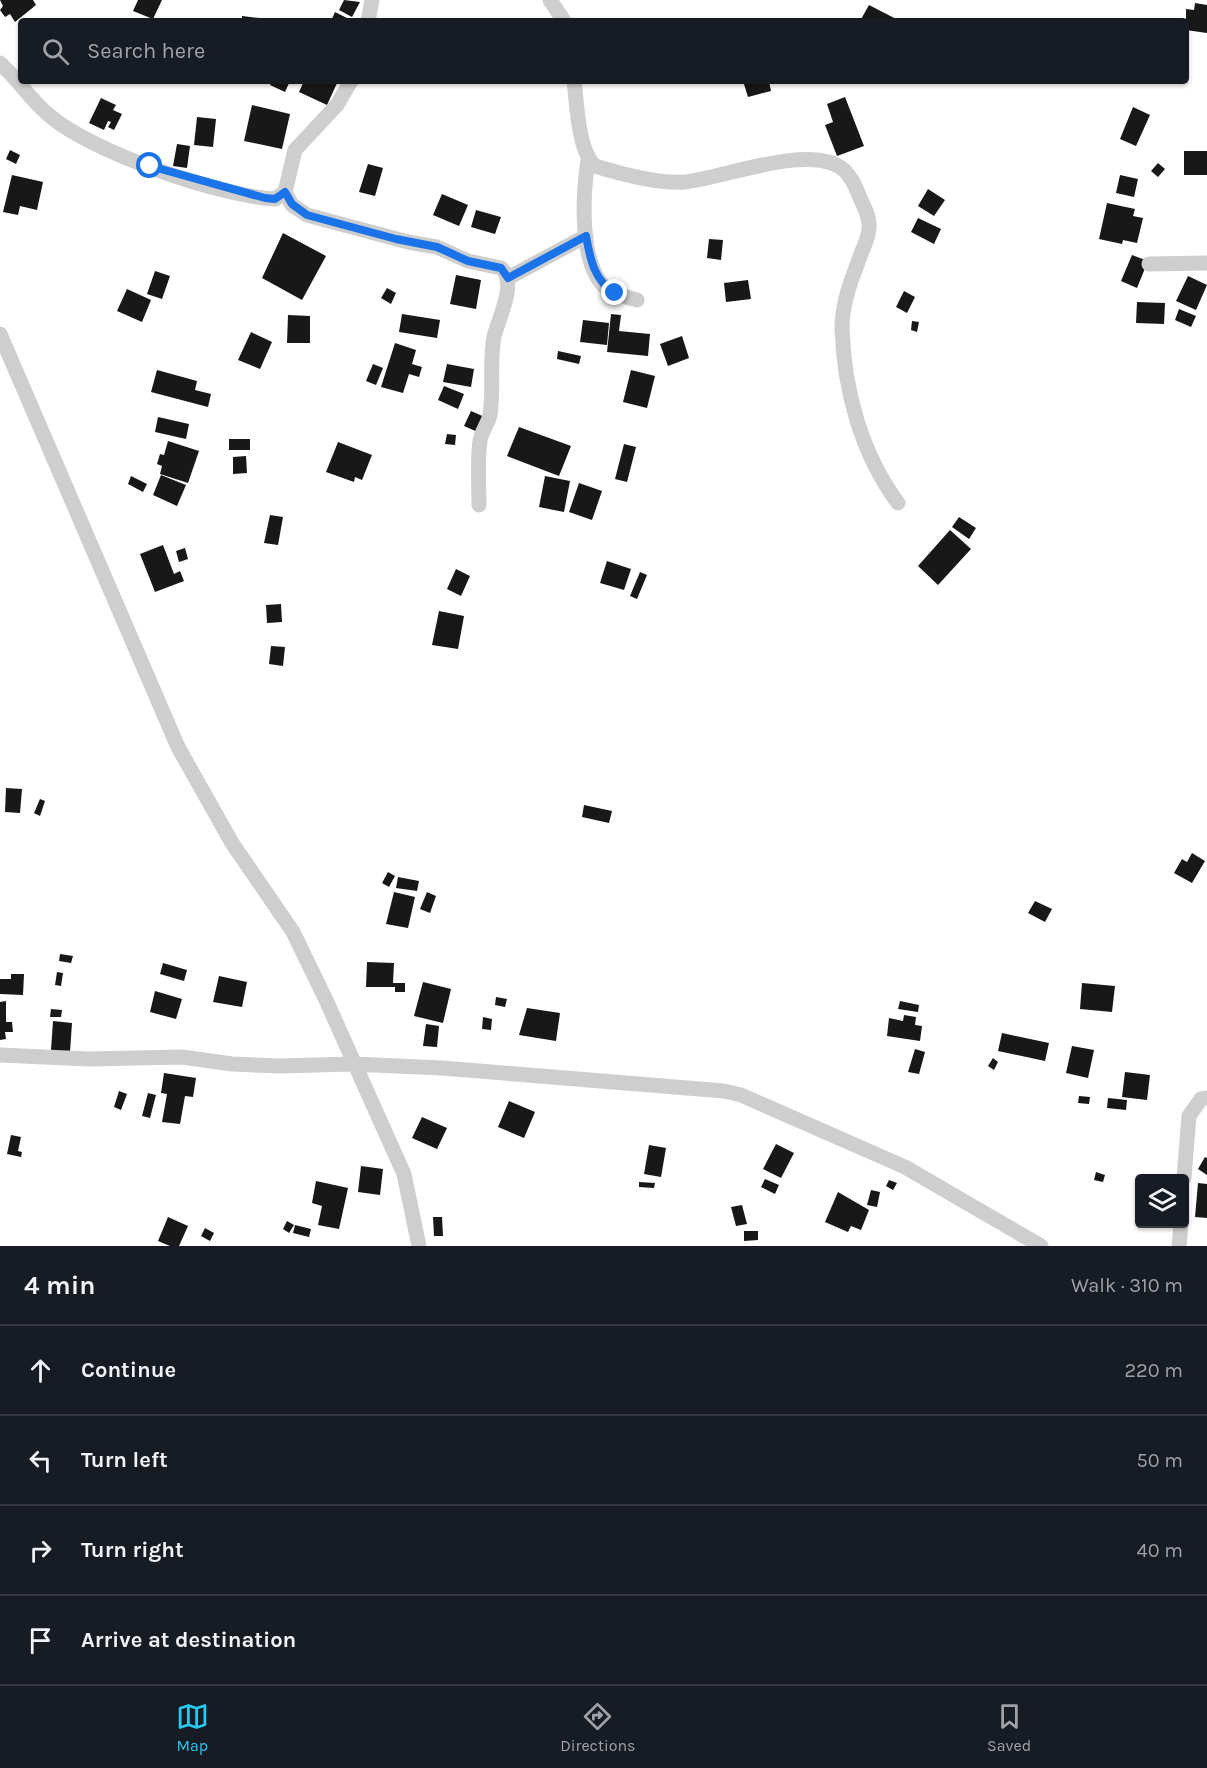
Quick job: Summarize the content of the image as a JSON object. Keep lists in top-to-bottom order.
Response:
{
  "page": {
    "search": "Search here",
    "heading": ["4 min", "Walk · 310 m"],
    "list": [
      ["Continue", "220 m"],
      ["Turn left", "50 m"],
      ["Turn right", "40 m"],
      "Arrive at destination"
    ],
    "nav": ["Map", "Directions", "Saved"]
  }
}
